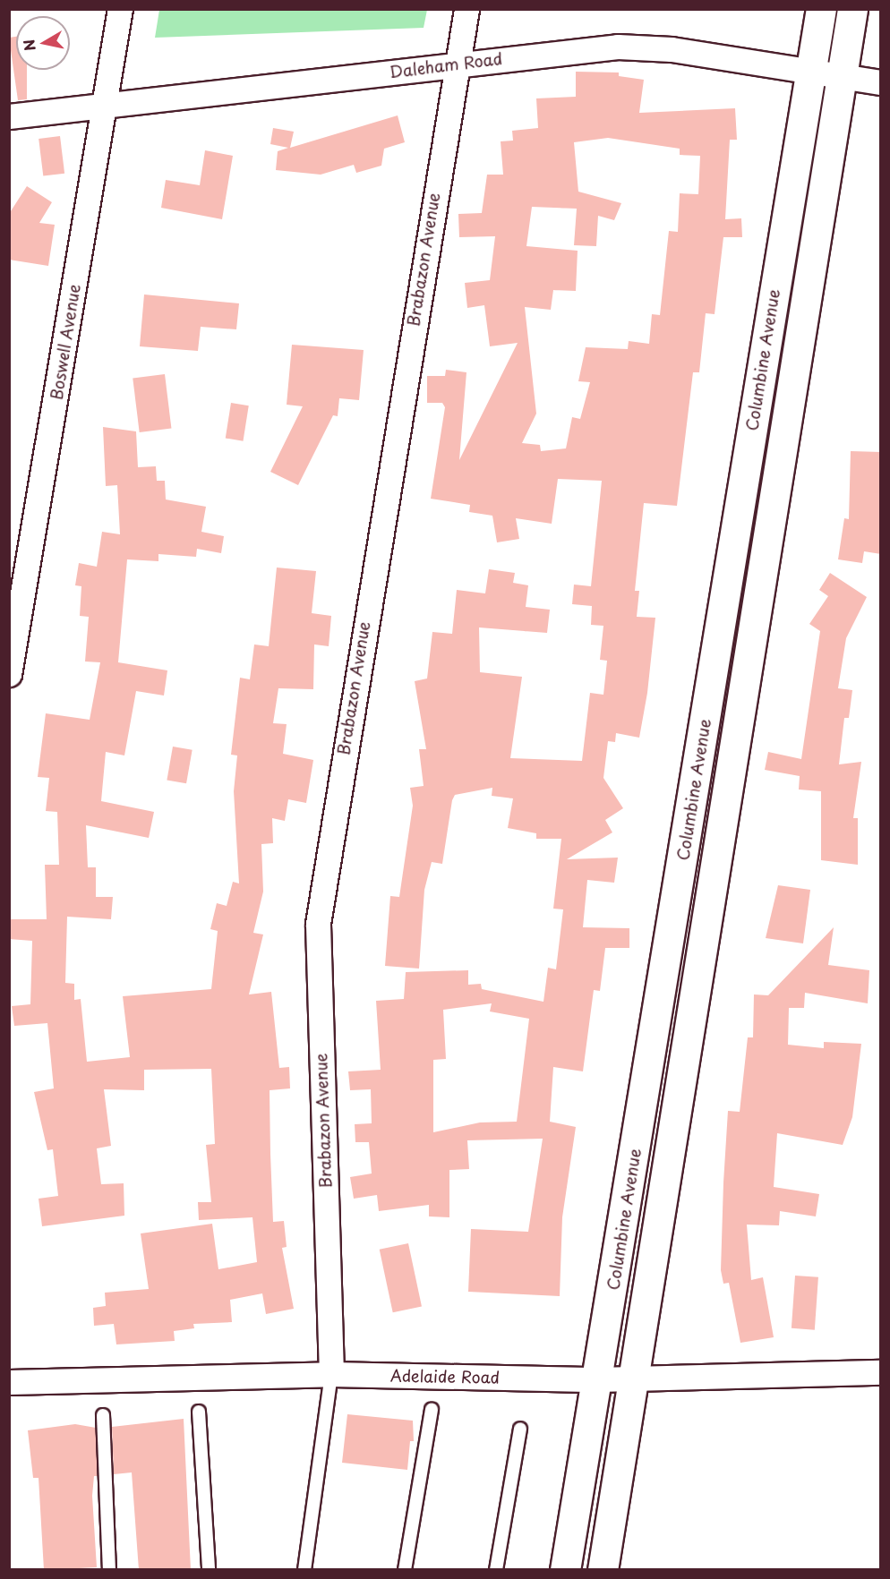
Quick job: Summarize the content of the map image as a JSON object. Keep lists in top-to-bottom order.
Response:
{
  "streets": {
    "main road": ["Columbine Avenue"],
    "street": [
      "Daleham Road",
      "Brabazon Avenue",
      "Boswell Avenue",
      "Adelaide Road"
    ]
  },
  "crossings": [
    ["Daleham Road", "Brabazon Avenue"],
    ["Daleham Road", "Boswell Avenue"],
    ["Daleham Road", "Columbine Avenue"],
    ["Brabazon Avenue", "Adelaide Road"],
    ["Columbine Avenue", "Adelaide Road"]
  ],
  "north": "left"
}
